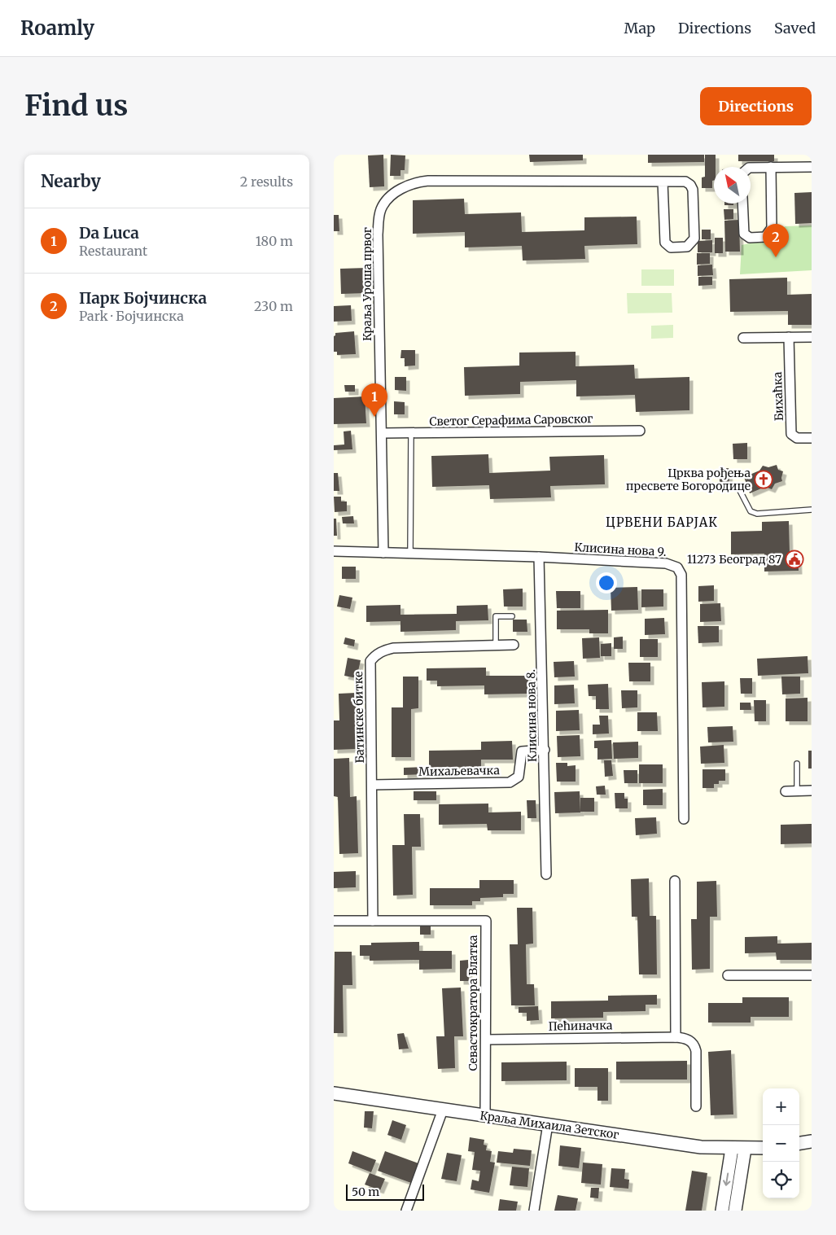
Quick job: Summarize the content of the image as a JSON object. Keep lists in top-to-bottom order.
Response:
{
  "streets": {
    "street": [
      "Краља Уроша првог",
      "Бихаћка",
      "Светог Серафима Саровског",
      "Клисина нова 9.",
      "Клисина нова 8.",
      "Батинске битке",
      "Михаљевачка",
      "Севастократора Влатка",
      "Пећиначка",
      "Краља Михаила Зетског"
    ]
  },
  "crossings": [
    ["Краља Уроша првог", "Светог Серафима Саровског"],
    ["Краља Уроша првог", "Клисина нова 9."],
    ["Клисина нова 9.", "Клисина нова 8."],
    ["Клисина нова 8.", "Михаљевачка"],
    ["Батинске битке", "Михаљевачка"],
    ["Батинске битке", "Севастократора Влатка"],
    ["Севастократора Влатка", "Пећиначка"],
    ["Севастократора Влатка", "Краља Михаила Зетског"]
  ],
  "districts": ["ЦРВЕНИ БАРЈАК"],
  "places": {
    "church": ["Црква рођења пресвете Богородице"],
    "public building": ["11273 Београд 87"]
  },
  "scale_bar": "50 m",
  "north": "top left",
  "page": {
    "header": "Roamly",
    "nav": ["Map", "Directions", "Saved"],
    "buttons": "Directions",
    "title": "Find us",
    "heading": ["Nearby", "2 results"],
    "list": [
      {
        "mark": "1",
        "name": "Da Luca",
        "note": "Restaurant",
        "value": "180 m"
      },
      {
        "mark": "2",
        "name": "Парк Бојчинска",
        "note": "Park · Бојчинска",
        "value": "230 m"
      }
    ],
    "pins": ["2", "1"],
    "map_buttons": ["+", "−"],
    "scale": "50 m"
  }
}
